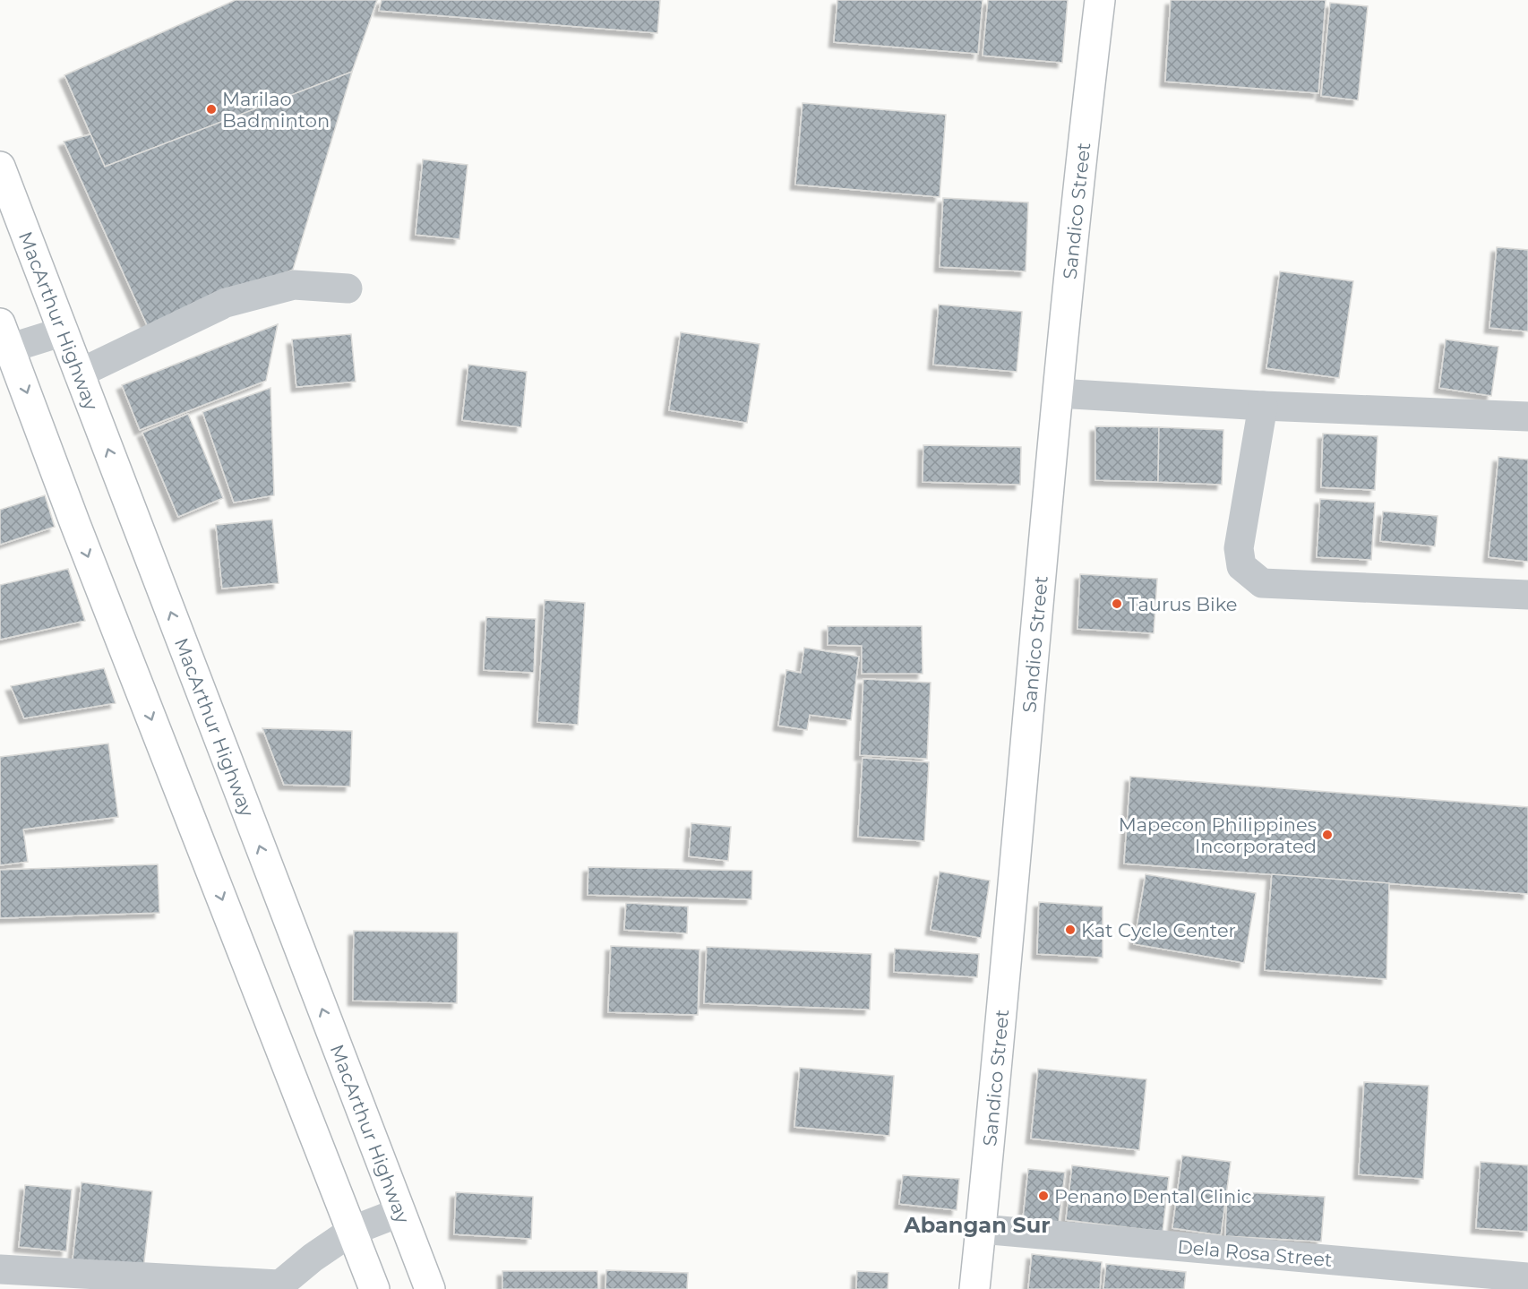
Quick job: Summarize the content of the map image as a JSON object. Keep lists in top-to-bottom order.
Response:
{
  "streets": {
    "main road": ["Sandico Street", "MacArthur Highway"],
    "street": ["Dela Rosa Street"]
  },
  "crossings": [
    ["Sandico Street", "Dela Rosa Street"]
  ],
  "districts": ["Abangan Sur"],
  "places": [
    "Marilao Badminton",
    "Taurus Bike",
    "Mapecon Philippines Incorporated",
    "Kat Cycle Center",
    "Penano Dental Clinic"
  ]
}
